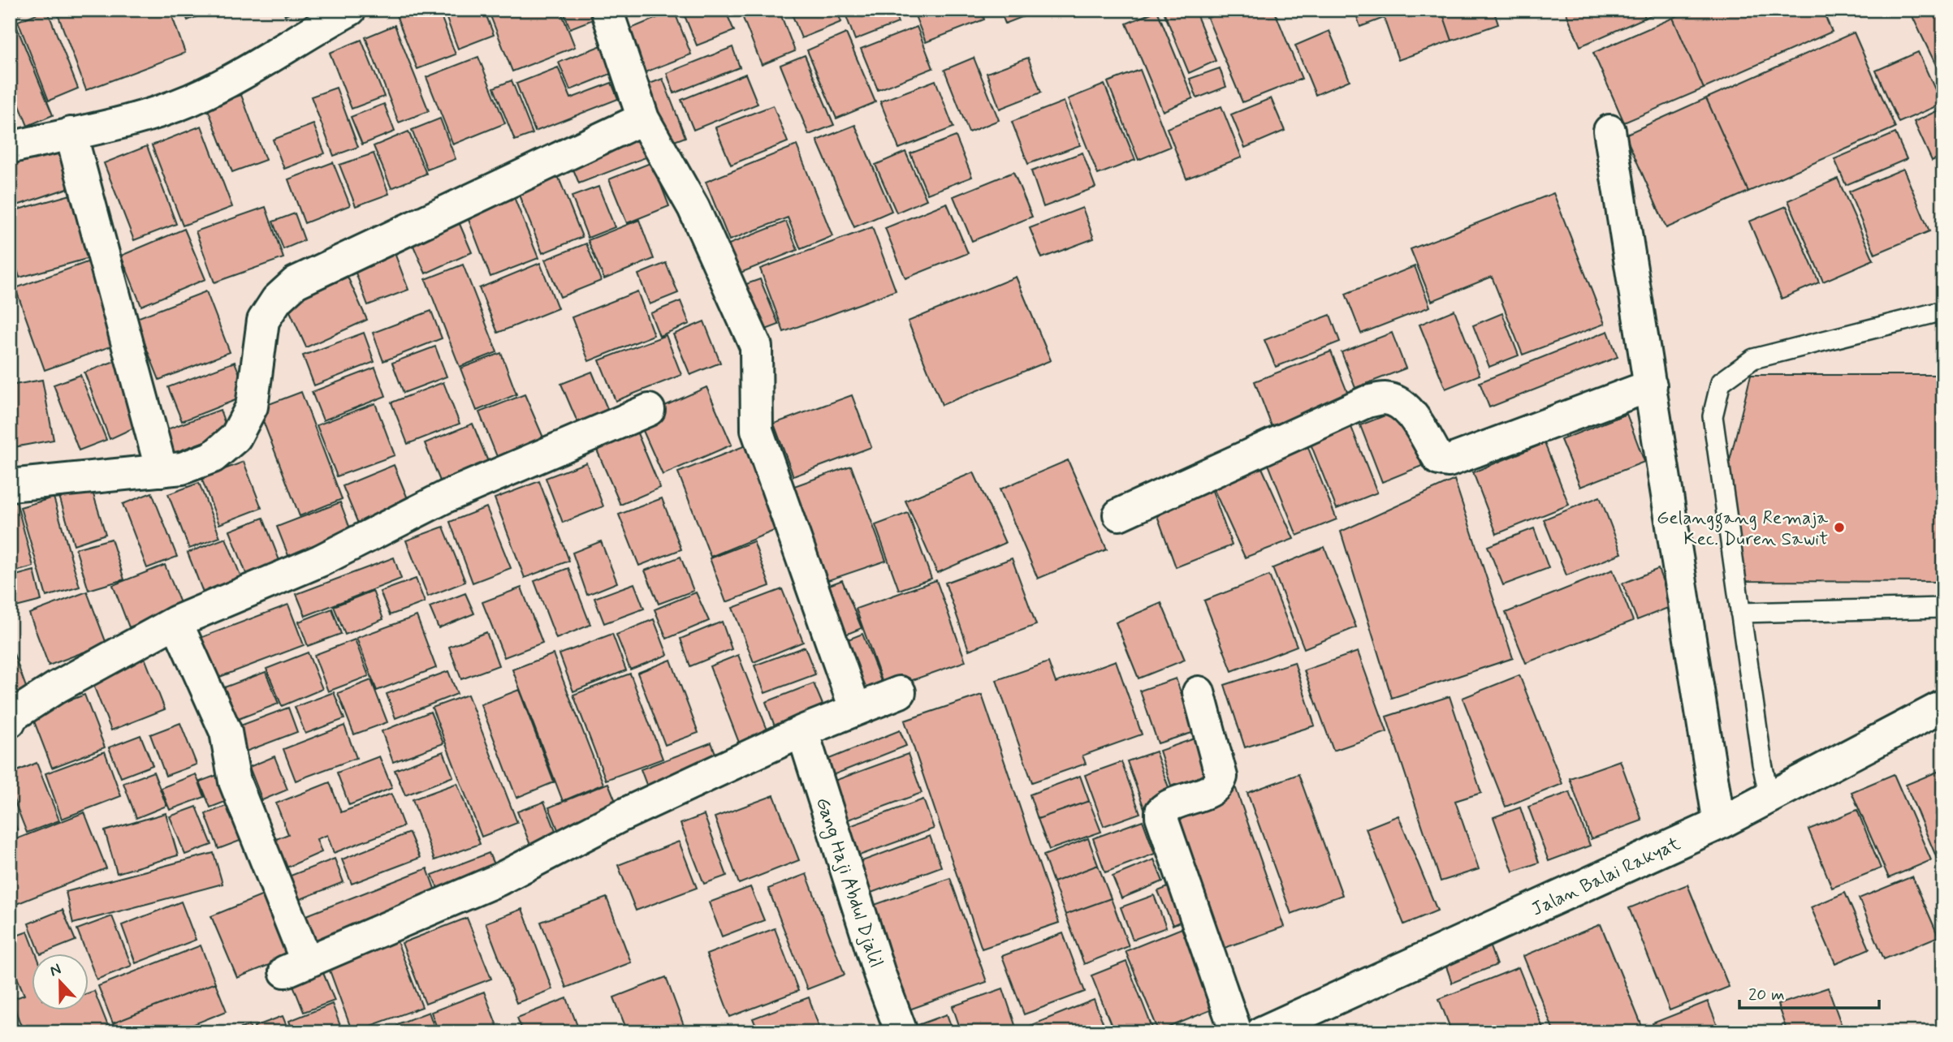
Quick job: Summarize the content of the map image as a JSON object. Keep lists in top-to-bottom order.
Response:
{
  "streets": {
    "street": ["Jalan Balai Rakyat", "Gang Haji Abdul Djalil"]
  },
  "places": ["Gelanggang Remaja Kec. Duren Sawit"],
  "scale_bar": "20 m",
  "north": "top"
}
